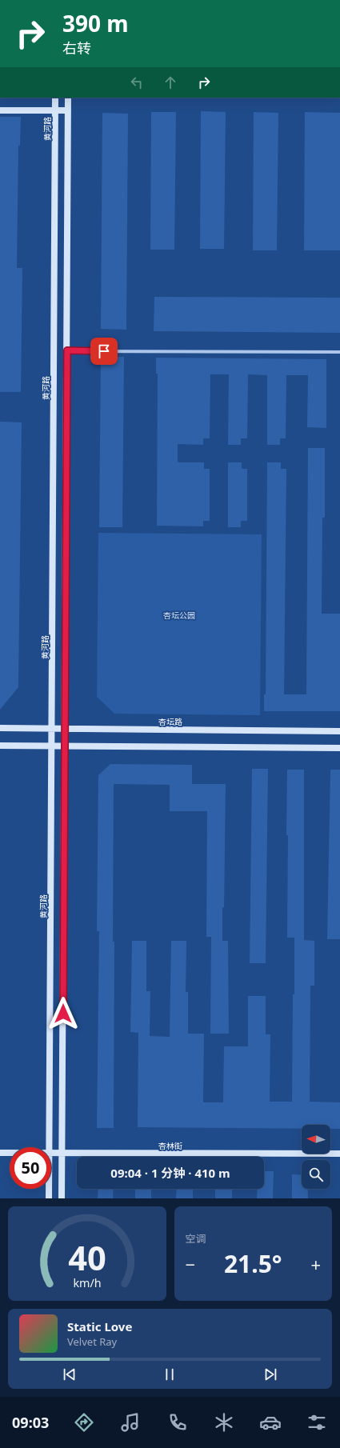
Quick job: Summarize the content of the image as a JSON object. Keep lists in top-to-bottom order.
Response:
{
  "streets": {
    "main road": ["黄河路", "杏坛路", "杏林街"]
  },
  "crossings": [
    ["黄河路", "杏坛路"]
  ],
  "parks": ["杏坛公园"],
  "north": "left",
  "page": {
    "turn": ["390 m", "右转"],
    "limit": "50",
    "trip": "09:04 · 1 分钟 · 410 m",
    "tile": "空调",
    "heat": ["−", "21.5°", "+"],
    "song": ["Static Love", "Velvet Ray"],
    "tabs": "09:03",
    "gauge": ["40", "km/h"]
  }
}
